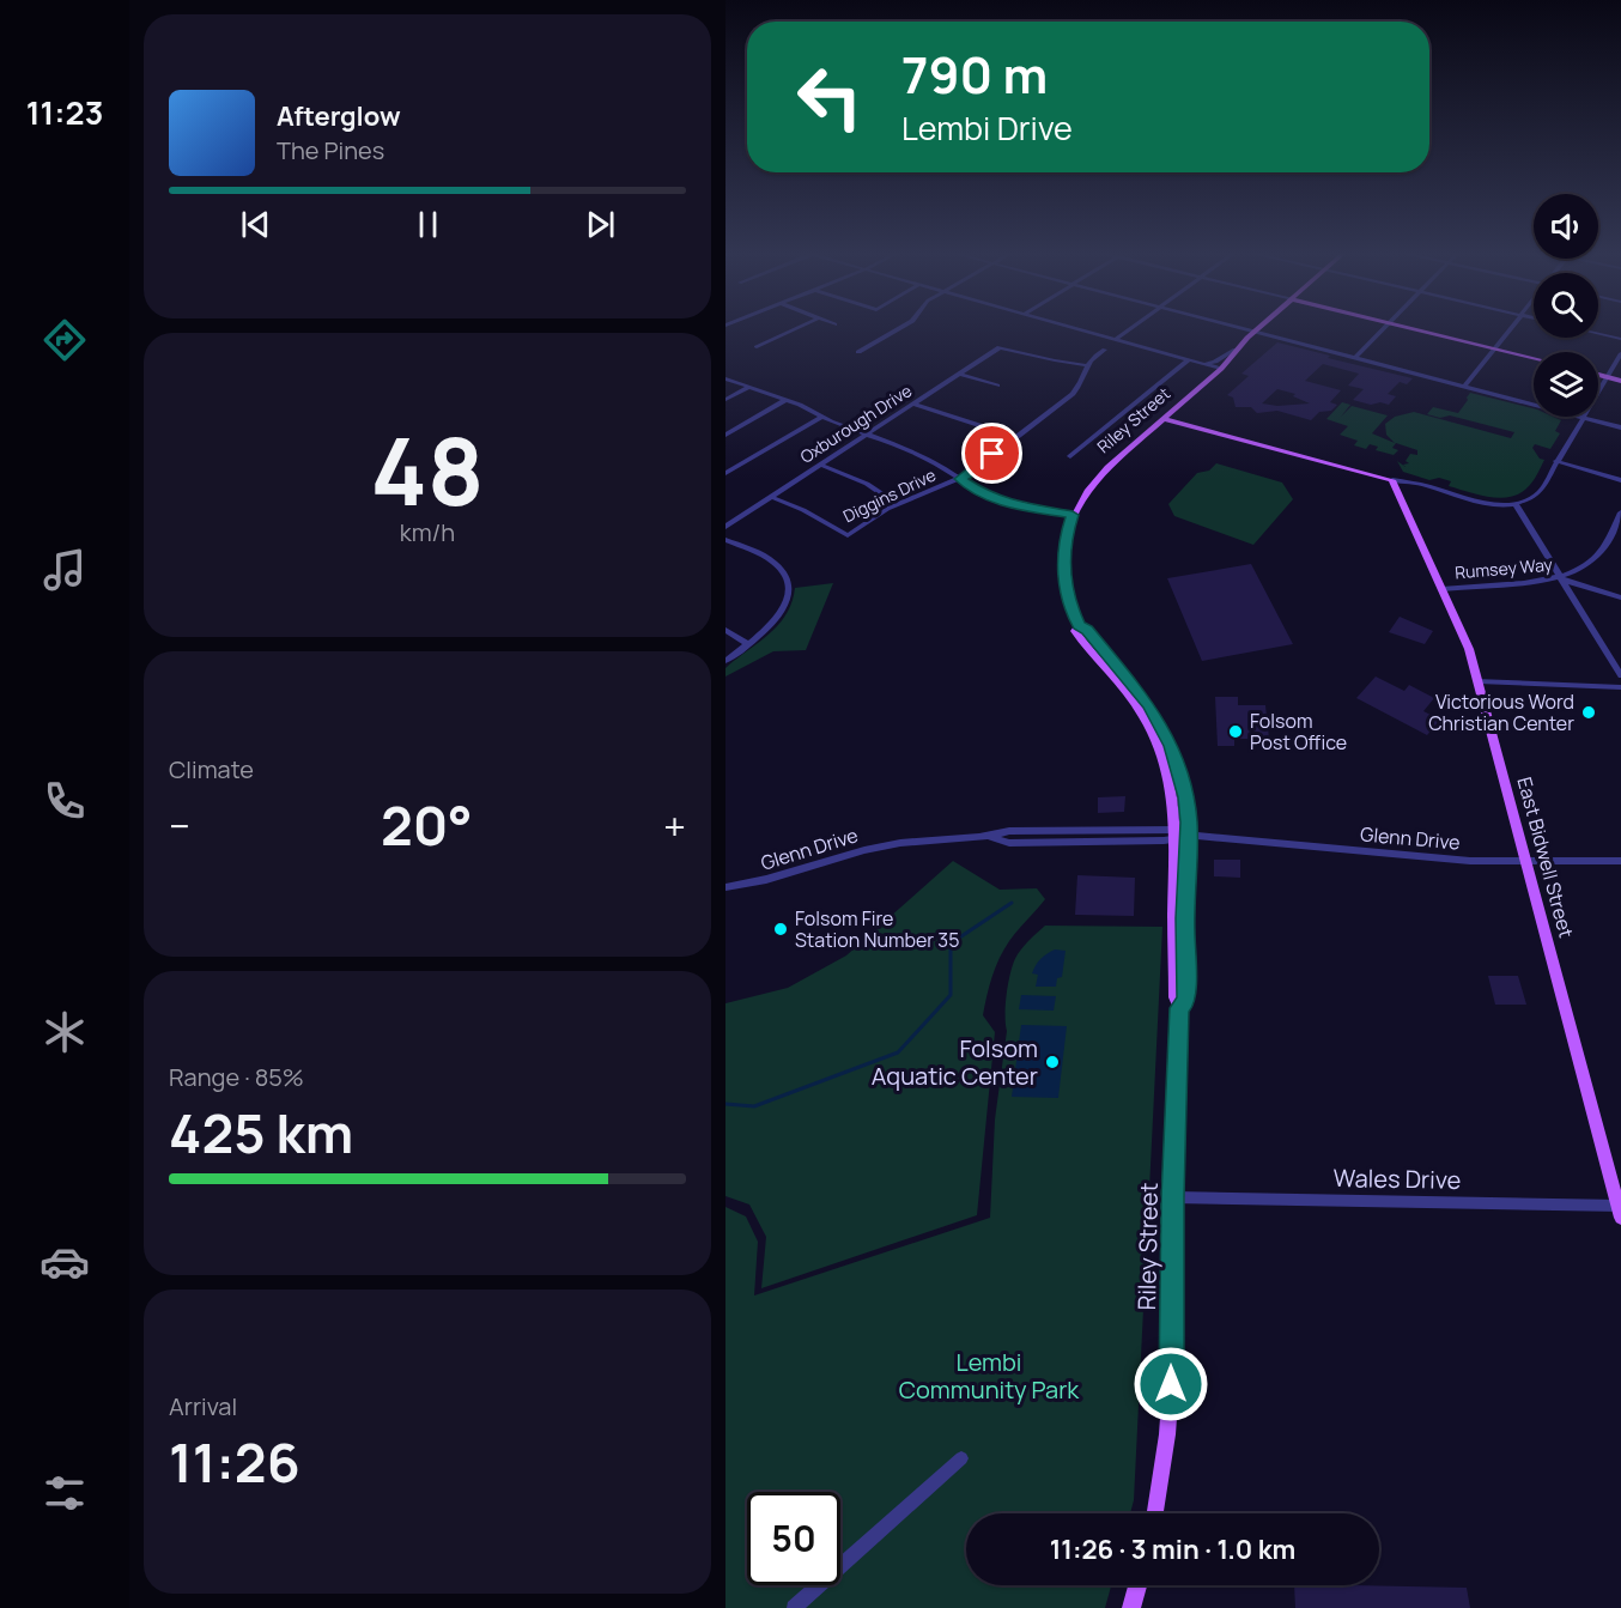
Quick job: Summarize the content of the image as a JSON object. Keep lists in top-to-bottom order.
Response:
{
  "streets": {
    "main road": ["Riley Street", "East Bidwell Street"],
    "street": [
      "Oxburough Drive",
      "Diggins Drive",
      "Rumsey Way",
      "Glenn Drive",
      "Wales Drive"
    ]
  },
  "crossings": [
    ["Riley Street", "Glenn Drive"],
    ["Riley Street", "Wales Drive"],
    ["Oxburough Drive", "Diggins Drive"],
    ["Rumsey Way", "East Bidwell Street"],
    ["Glenn Drive", "East Bidwell Street"],
    ["East Bidwell Street", "Wales Drive"]
  ],
  "parks": ["Lembi Community Park"],
  "places": [
    "Victorious Word Christian Center",
    "Folsom Post Office",
    "Folsom Fire Station Number 35",
    "Folsom Aquatic Center"
  ],
  "page": {
    "tabs": "11:23",
    "turn": ["790 m", "Lembi Drive"],
    "song": ["Afterglow", "The Pines"],
    "tile": [
      ["48", "km/h"],
      "Climate",
      ["Range · 85%", "425 km"],
      ["Arrival", "11:26"]
    ],
    "heat": ["−", "20°", "+"],
    "limit": "50",
    "trip": "11:26 · 3 min · 1.0 km"
  }
}
